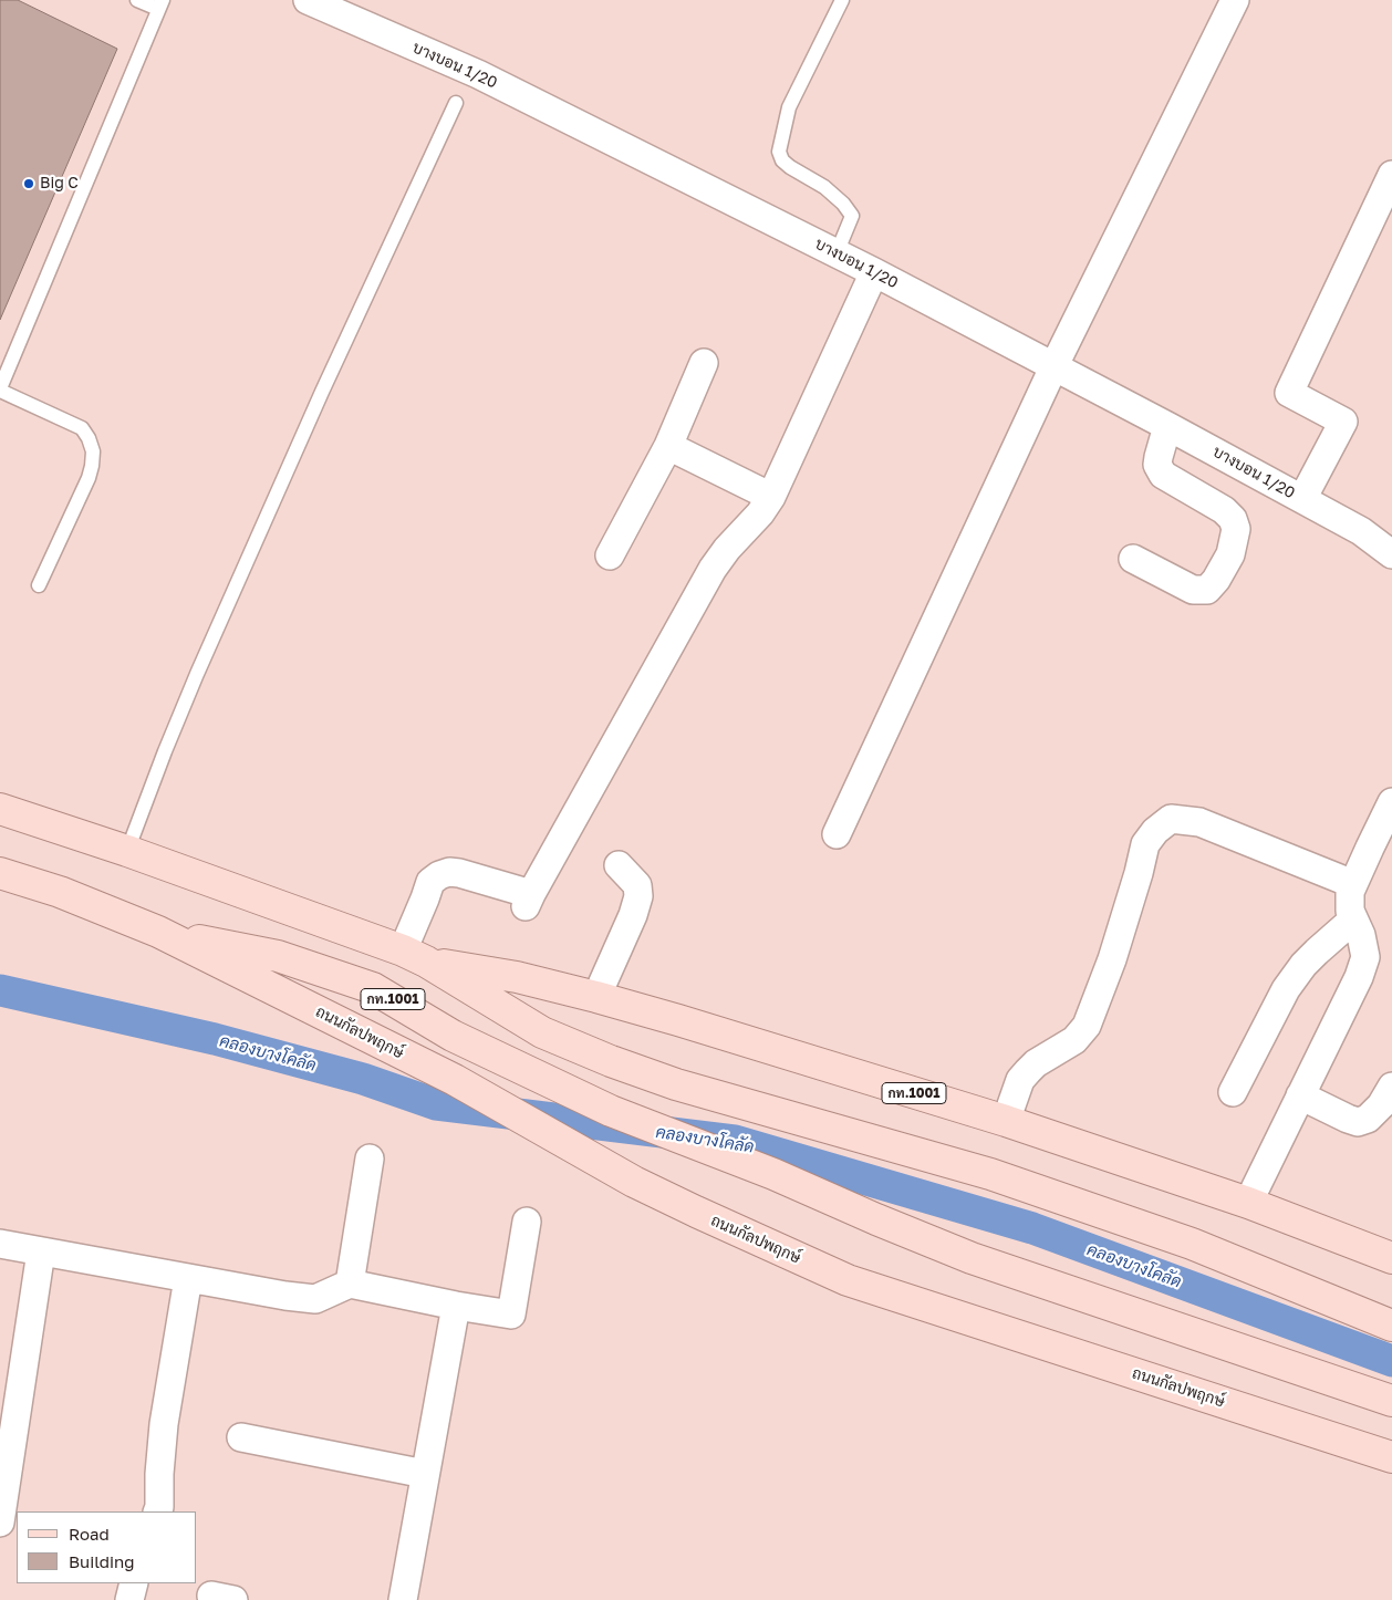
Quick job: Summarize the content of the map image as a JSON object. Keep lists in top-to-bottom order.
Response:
{
  "streets": {
    "main road": ["กท.1001", "ถนนกัลปพฤกษ์"],
    "street": ["บางบอน 1/20"]
  },
  "water": ["คลองบางโคลัด"],
  "places": ["Big C"],
  "legend": ["Road", "Building"]
}
